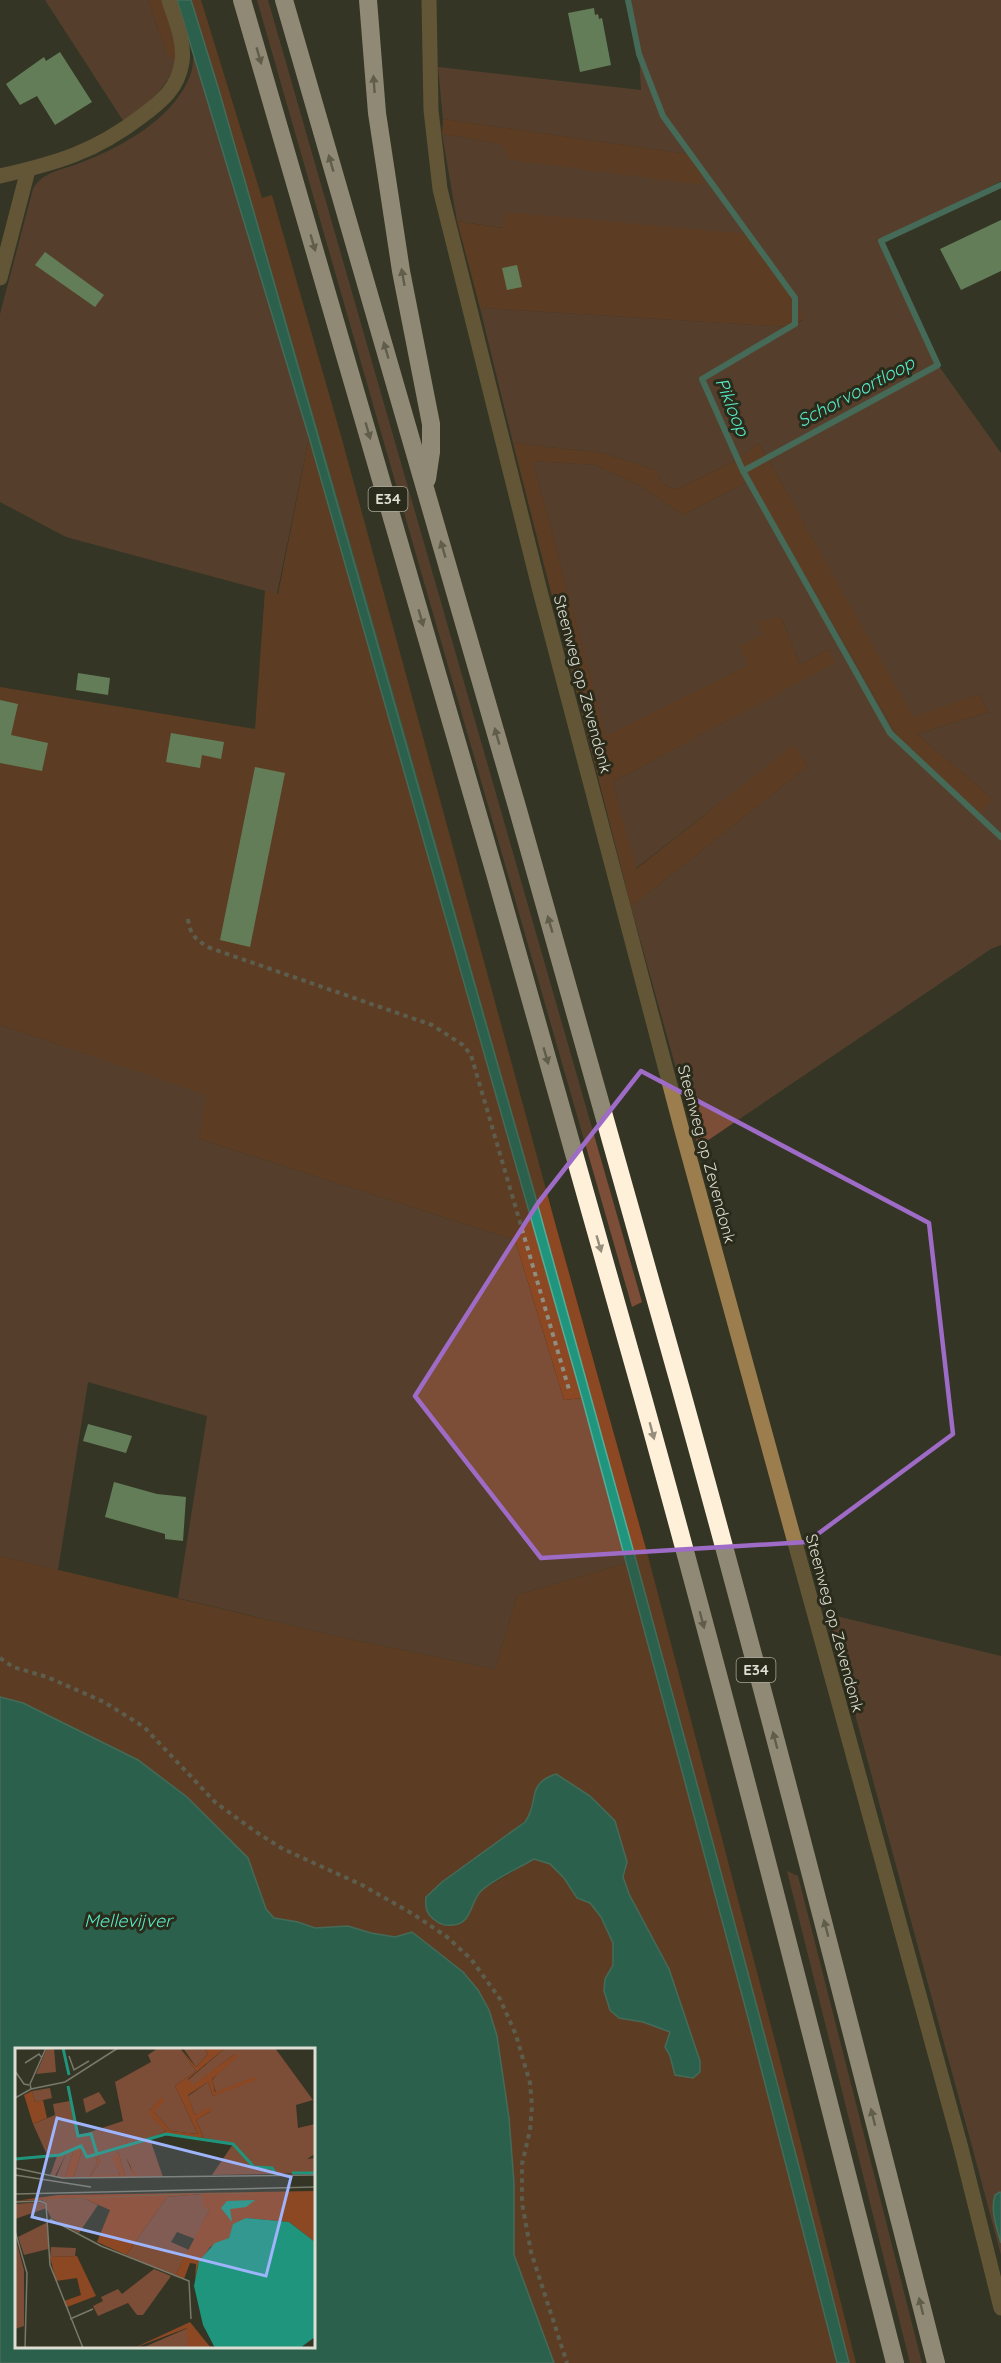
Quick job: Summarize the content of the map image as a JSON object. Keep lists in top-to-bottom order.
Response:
{
  "streets": {
    "highway": ["E34"],
    "street": ["Steenweg op Zevendonk"]
  },
  "water": ["Schorvoortloop", "Pikloop", "Mellevijver"]
}
